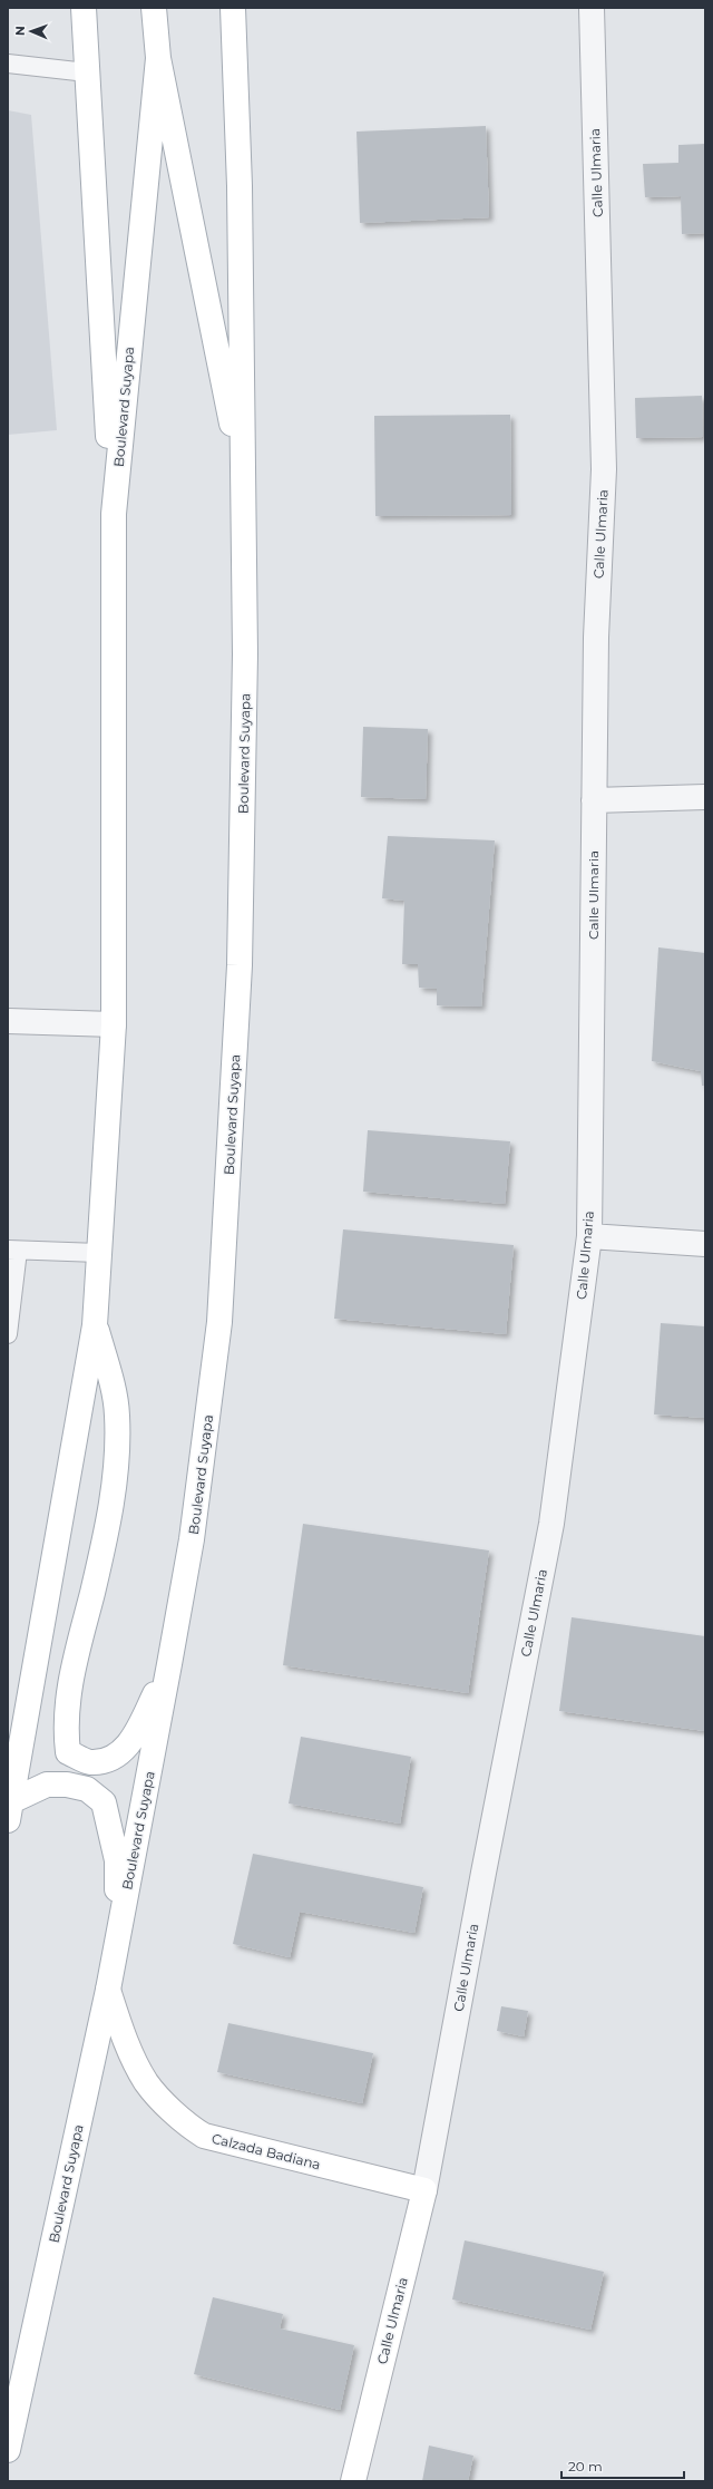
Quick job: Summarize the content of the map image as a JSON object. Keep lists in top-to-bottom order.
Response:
{
  "streets": {
    "main road": ["Calle Ulmaria", "Boulevard Suyapa", "Calzada Badiana"]
  },
  "crossings": [
    ["Calle Ulmaria", "Calzada Badiana"],
    ["Boulevard Suyapa", "Calzada Badiana"]
  ],
  "scale_bar": "20 m",
  "north": "left"
}
